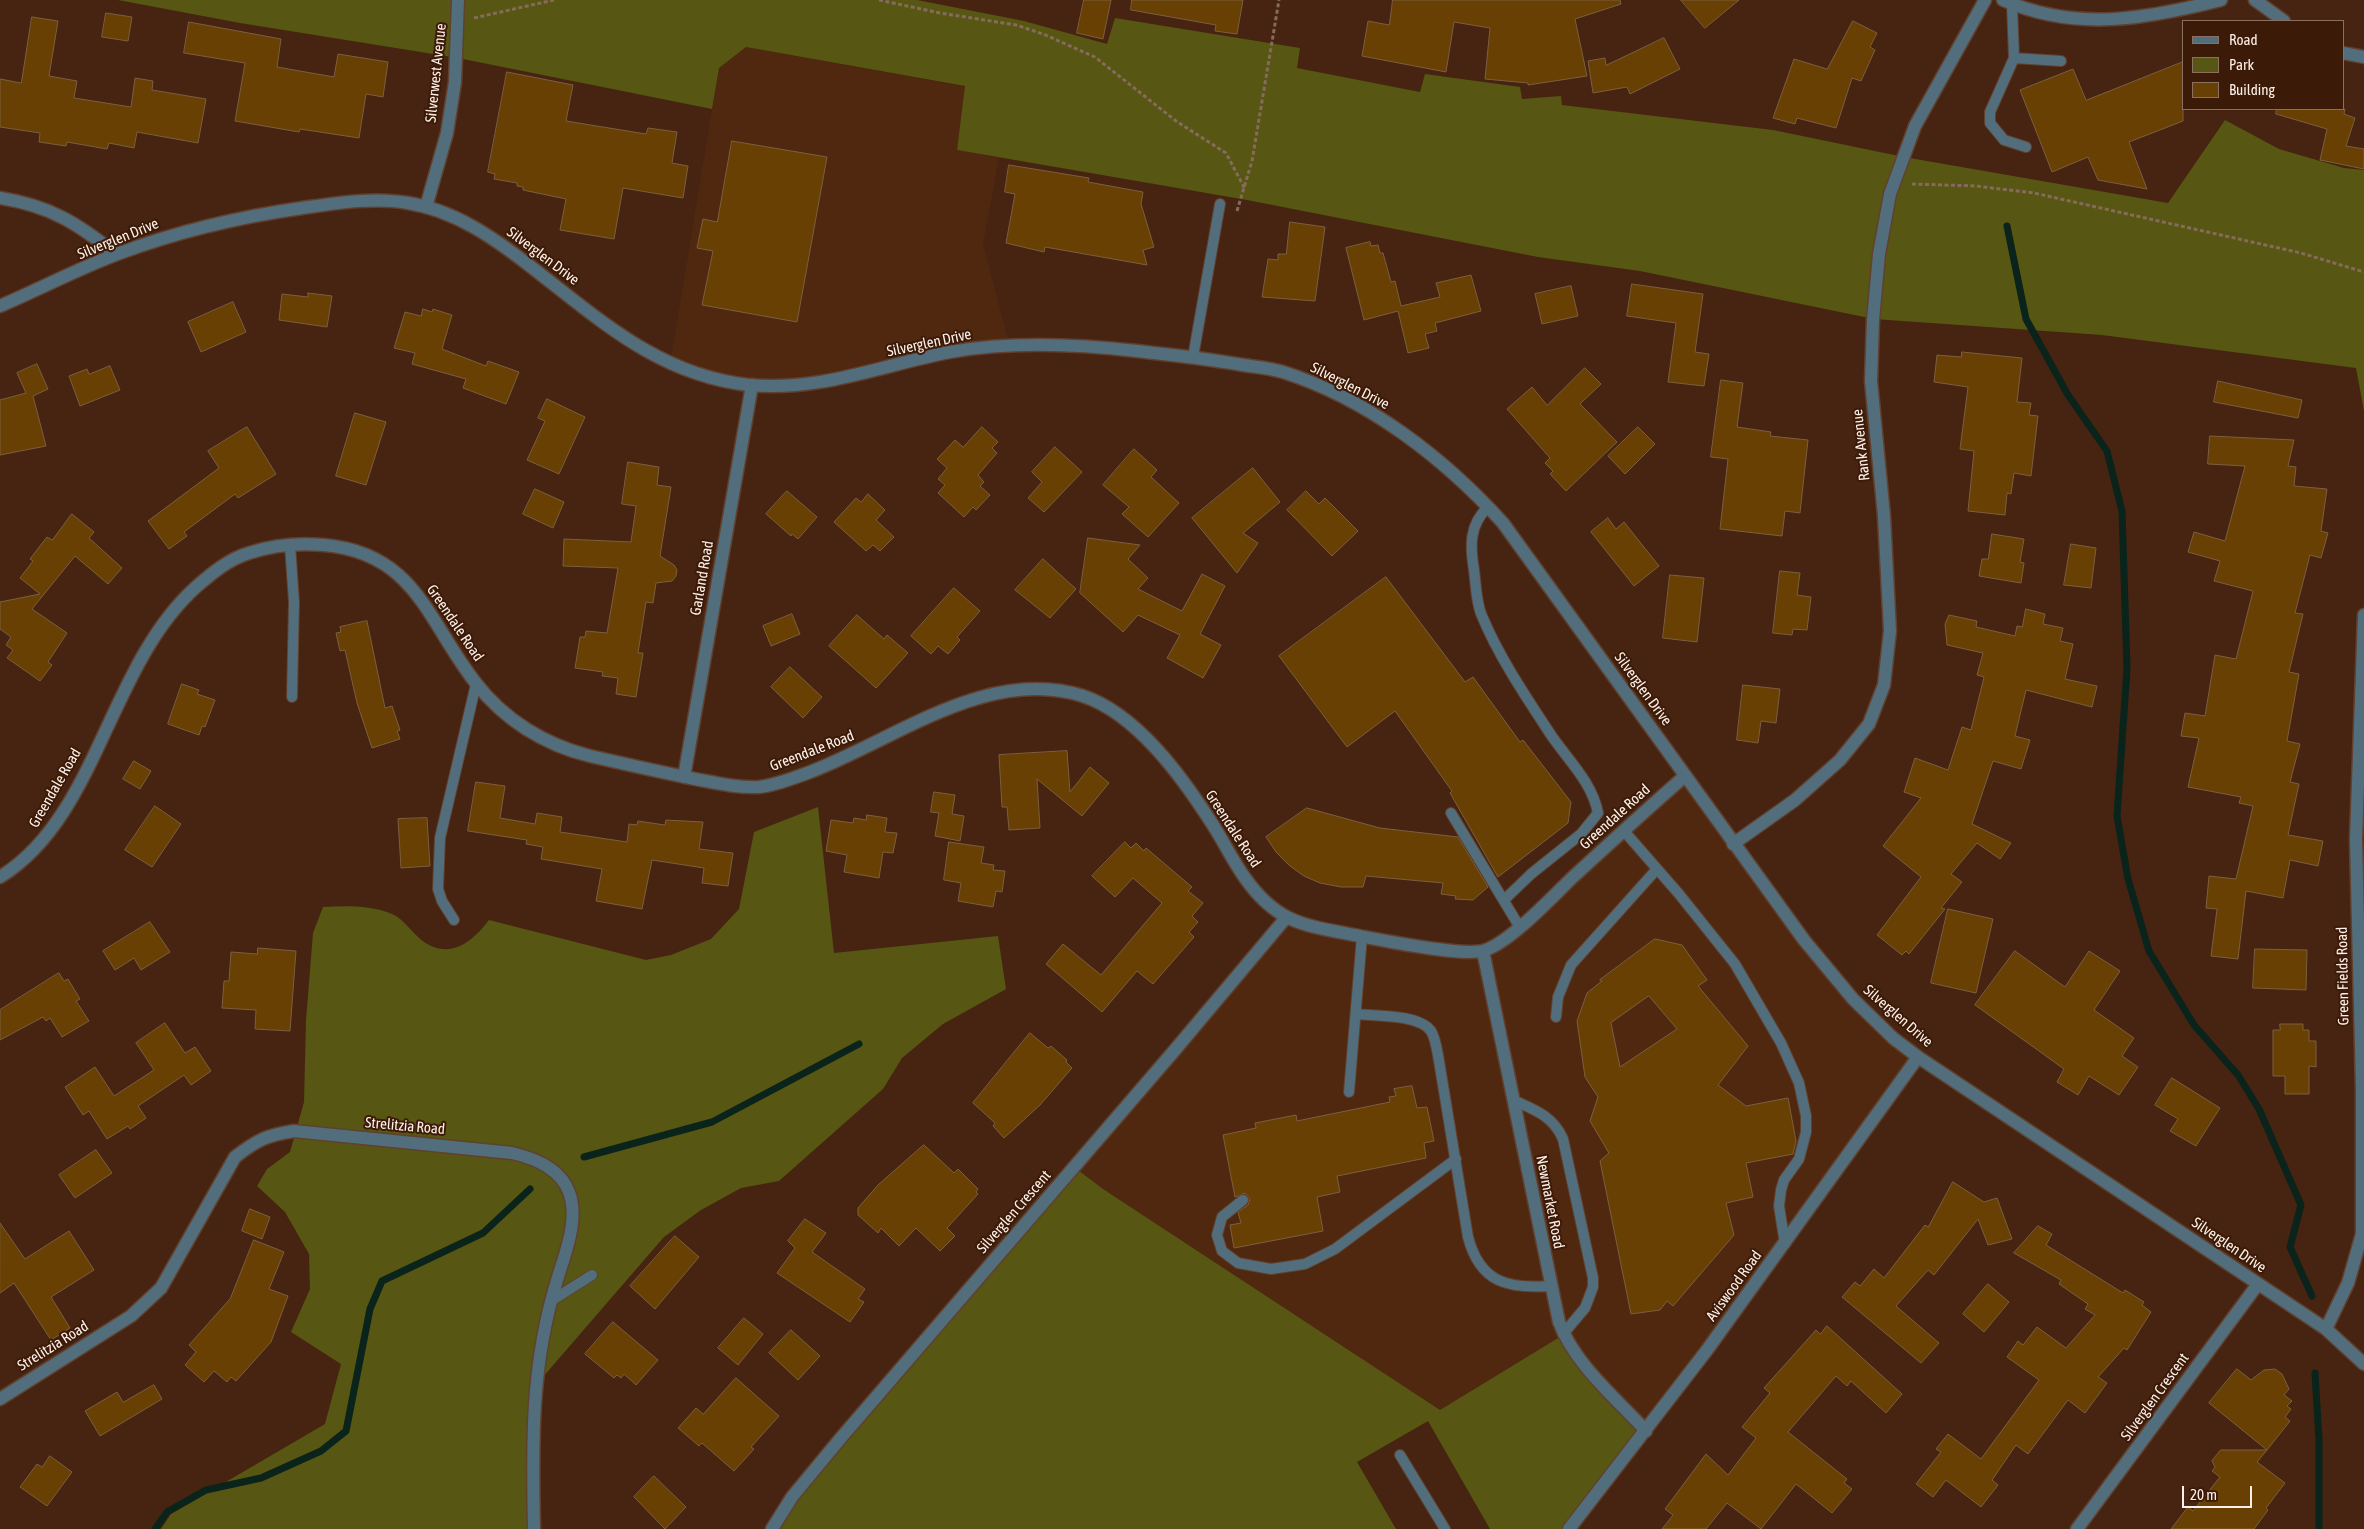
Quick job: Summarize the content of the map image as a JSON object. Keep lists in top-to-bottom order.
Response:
{
  "streets": {
    "street": [
      "Silverwest Avenue",
      "Silverglen Drive",
      "Rank Avenue",
      "Garland Road",
      "Greendale Road",
      "Green Fields Road",
      "Strelitzia Road",
      "Newmarket Road",
      "Silverglen Crescent",
      "Aviswood Road"
    ]
  },
  "crossings": [
    ["Silverwest Avenue", "Silverglen Drive"],
    ["Silverglen Drive", "Rank Avenue"],
    ["Silverglen Drive", "Garland Road"],
    ["Silverglen Drive", "Greendale Road"],
    ["Silverglen Drive", "Green Fields Road"],
    ["Silverglen Drive", "Silverglen Crescent"],
    ["Silverglen Drive", "Aviswood Road"],
    ["Garland Road", "Greendale Road"],
    ["Greendale Road", "Newmarket Road"],
    ["Greendale Road", "Silverglen Crescent"],
    ["Newmarket Road", "Aviswood Road"]
  ],
  "legend": ["Road", "Park", "Building"],
  "scale_bar": "20 m"
}
